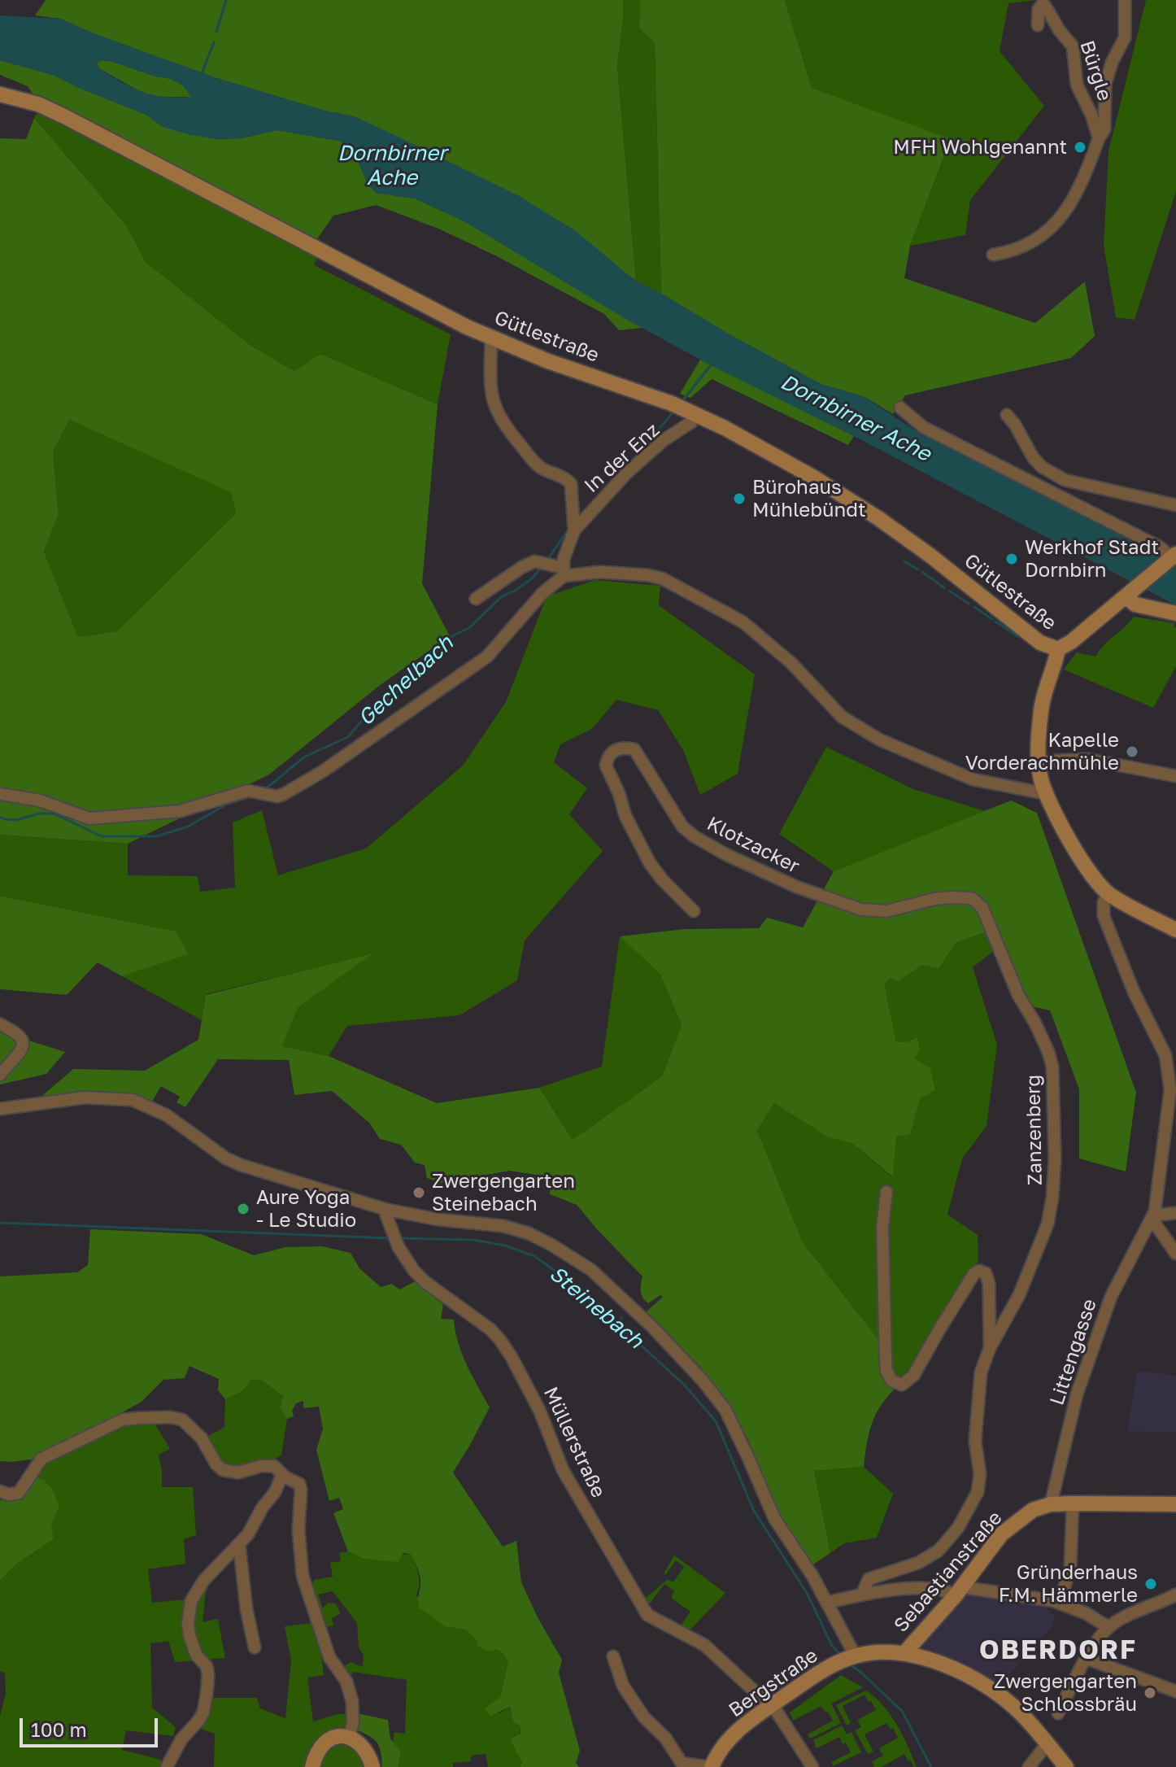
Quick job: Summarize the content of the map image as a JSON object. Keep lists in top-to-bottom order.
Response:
{
  "streets": {
    "street": [
      "Bürgle",
      "Gütlestraße",
      "In der Enz",
      "Klotzacker",
      "Zanzenberg",
      "Littengasse",
      "Müllerstraße",
      "Sebastianstraße",
      "Bergstraße"
    ]
  },
  "crossings": [
    ["Gütlestraße", "In der Enz"],
    ["Klotzacker", "Zanzenberg"],
    ["Littengasse", "Sebastianstraße"],
    ["Müllerstraße", "Bergstraße"],
    ["Sebastianstraße", "Bergstraße"]
  ],
  "districts": ["OBERDORF"],
  "water": ["Dornbirner Ache", "Gechelbach", "Steinebach"],
  "places": [
    "MFH Wohlgenannt",
    "Bürohaus Mühlebündt",
    "Werkhof Stadt Dornbirn",
    "Kapelle Vorderachmühle",
    "Zwergengarten Steinebach",
    "Aure Yoga - Le Studio",
    "Gründerhaus F.M. Hämmerle",
    "Zwergengarten Schlossbräu"
  ],
  "scale_bar": "100 m"
}
